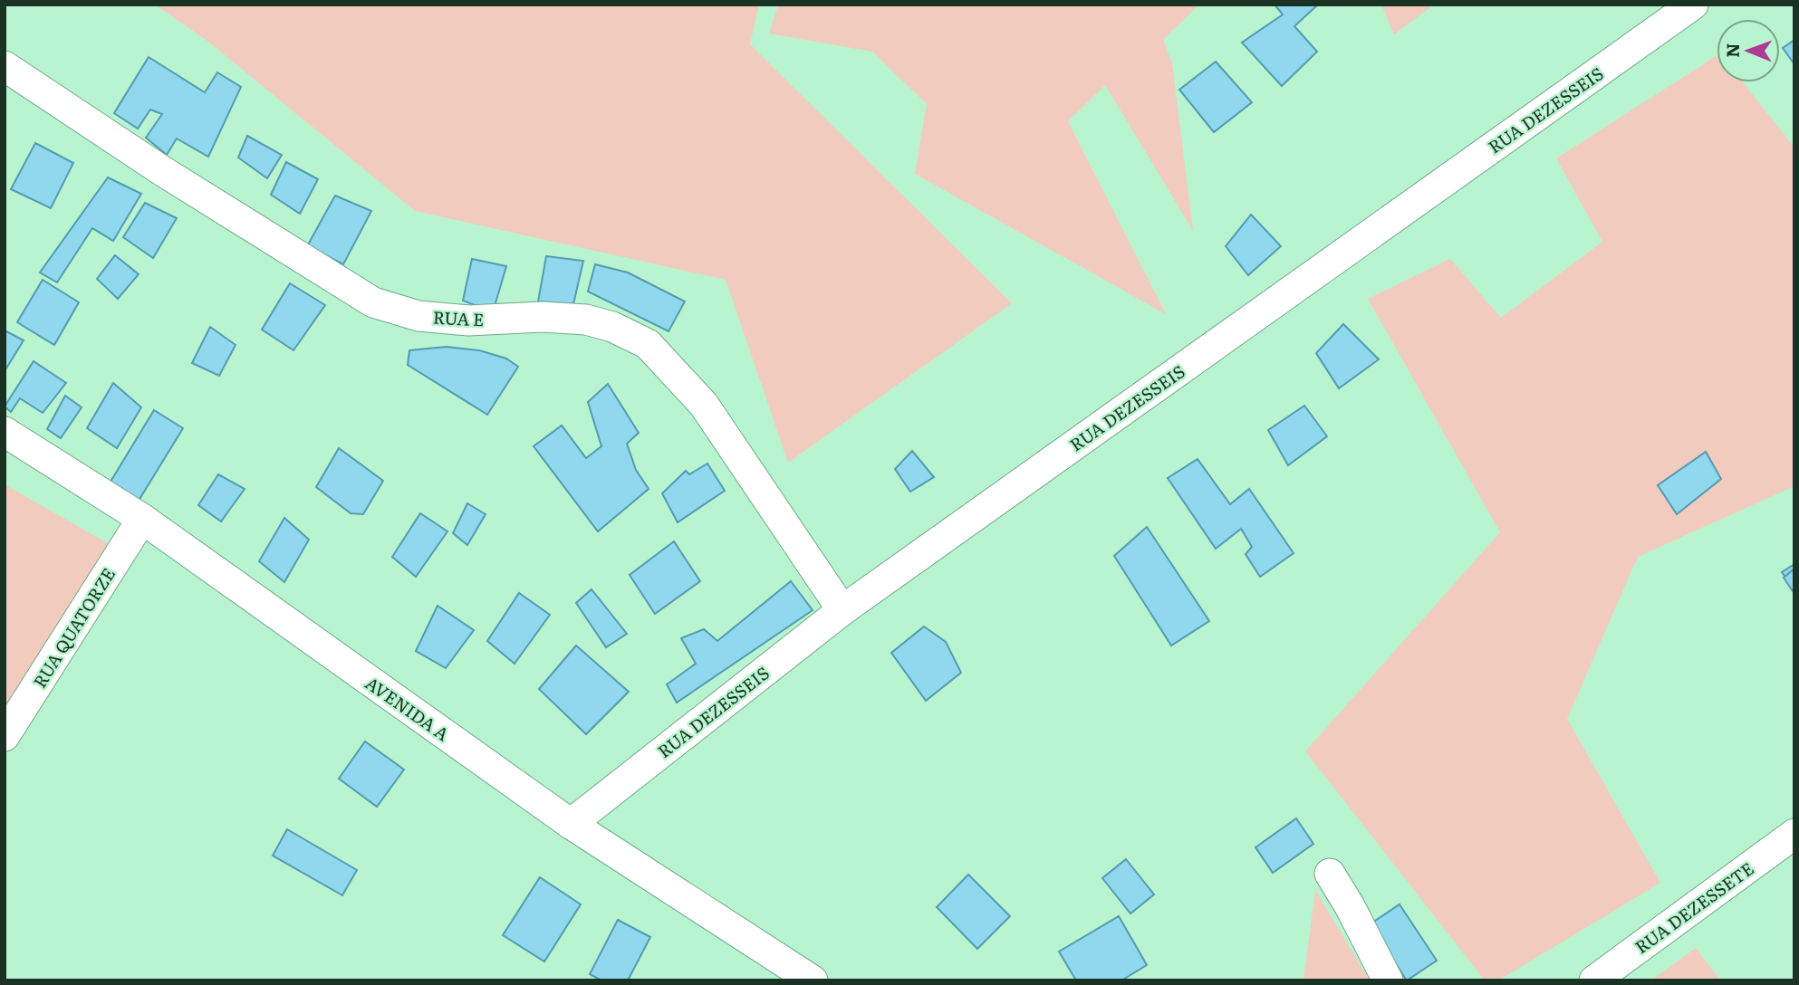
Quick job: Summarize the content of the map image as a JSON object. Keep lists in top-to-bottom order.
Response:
{
  "streets": {
    "street": [
      "RUA DEZESSEIS",
      "RUA E",
      "RUA QUATORZE",
      "AVENIDA A",
      "RUA DEZESSETE"
    ]
  },
  "crossings": [
    ["RUA DEZESSEIS", "RUA E"],
    ["RUA DEZESSEIS", "AVENIDA A"],
    ["RUA QUATORZE", "AVENIDA A"]
  ],
  "north": "left"
}
